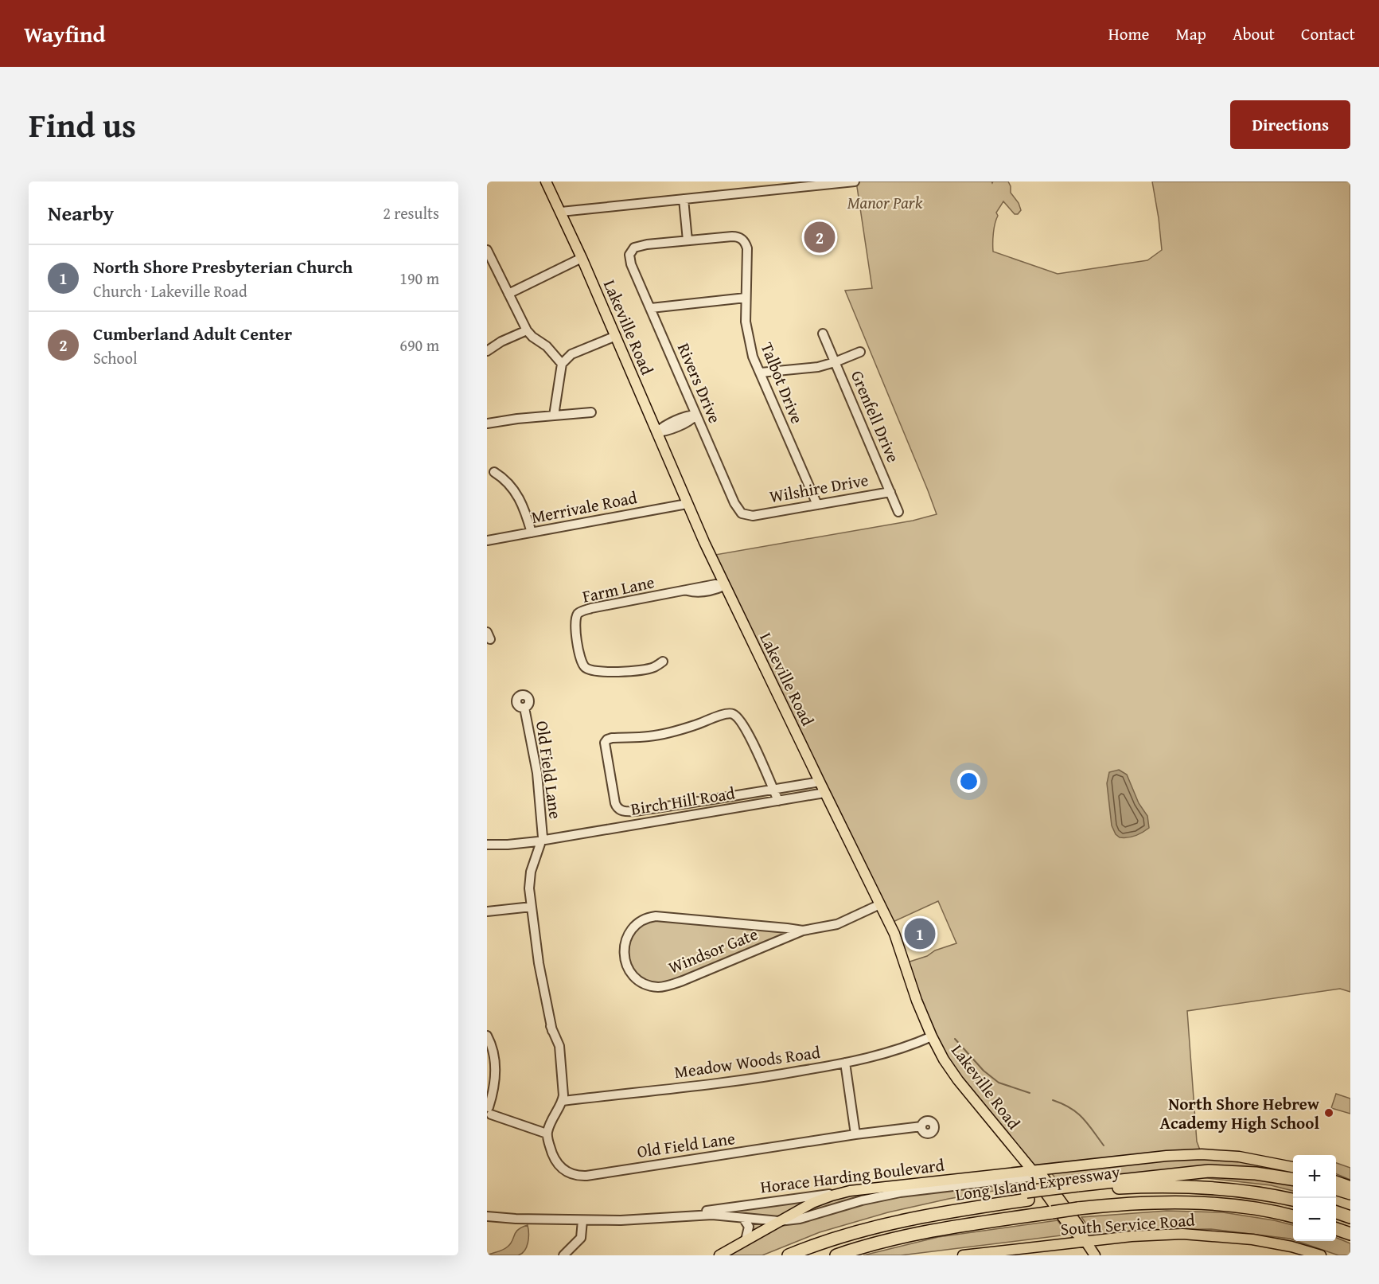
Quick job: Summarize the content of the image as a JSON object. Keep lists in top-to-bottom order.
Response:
{
  "streets": {
    "highway": ["Long Island Expressway"],
    "main road": ["Lakeville Road", "Horace Harding Boulevard", "South Service Road"],
    "street": [
      "Rivers Drive",
      "Talbot Drive",
      "Grenfell Drive",
      "Wilshire Drive",
      "Merrivale Road",
      "Farm Lane",
      "Old Field Lane",
      "Birch Hill Road",
      "Windsor Gate",
      "Meadow Woods Road"
    ]
  },
  "crossings": [
    ["Lakeville Road", "Merrivale Road"],
    ["Lakeville Road", "Farm Lane"],
    ["Lakeville Road", "Birch Hill Road"],
    ["Lakeville Road", "Windsor Gate"],
    ["Lakeville Road", "Meadow Woods Road"],
    ["Lakeville Road", "Horace Harding Boulevard"],
    ["Lakeville Road", "South Service Road"],
    ["Rivers Drive", "Talbot Drive"],
    ["Rivers Drive", "Wilshire Drive"],
    ["Talbot Drive", "Wilshire Drive"],
    ["Grenfell Drive", "Wilshire Drive"],
    ["Old Field Lane", "Birch Hill Road"],
    ["Old Field Lane", "Meadow Woods Road"]
  ],
  "parks": ["Manor Park"],
  "places": ["North Shore Hebrew Academy High School"],
  "page": {
    "header": "Wayfind",
    "nav": [
      "Home",
      "Map",
      "About",
      "Contact"
    ],
    "title": "Find us",
    "buttons": "Directions",
    "heading": ["Nearby", "2 results"],
    "pins": ["2", "1"],
    "list": [
      {
        "mark": "1",
        "name": "North Shore Presbyterian Church",
        "note": "Church · Lakeville Road",
        "value": "190 m"
      },
      {
        "mark": "2",
        "name": "Cumberland Adult Center",
        "note": "School",
        "value": "690 m"
      }
    ],
    "map_buttons": ["+", "−"]
  }
}
